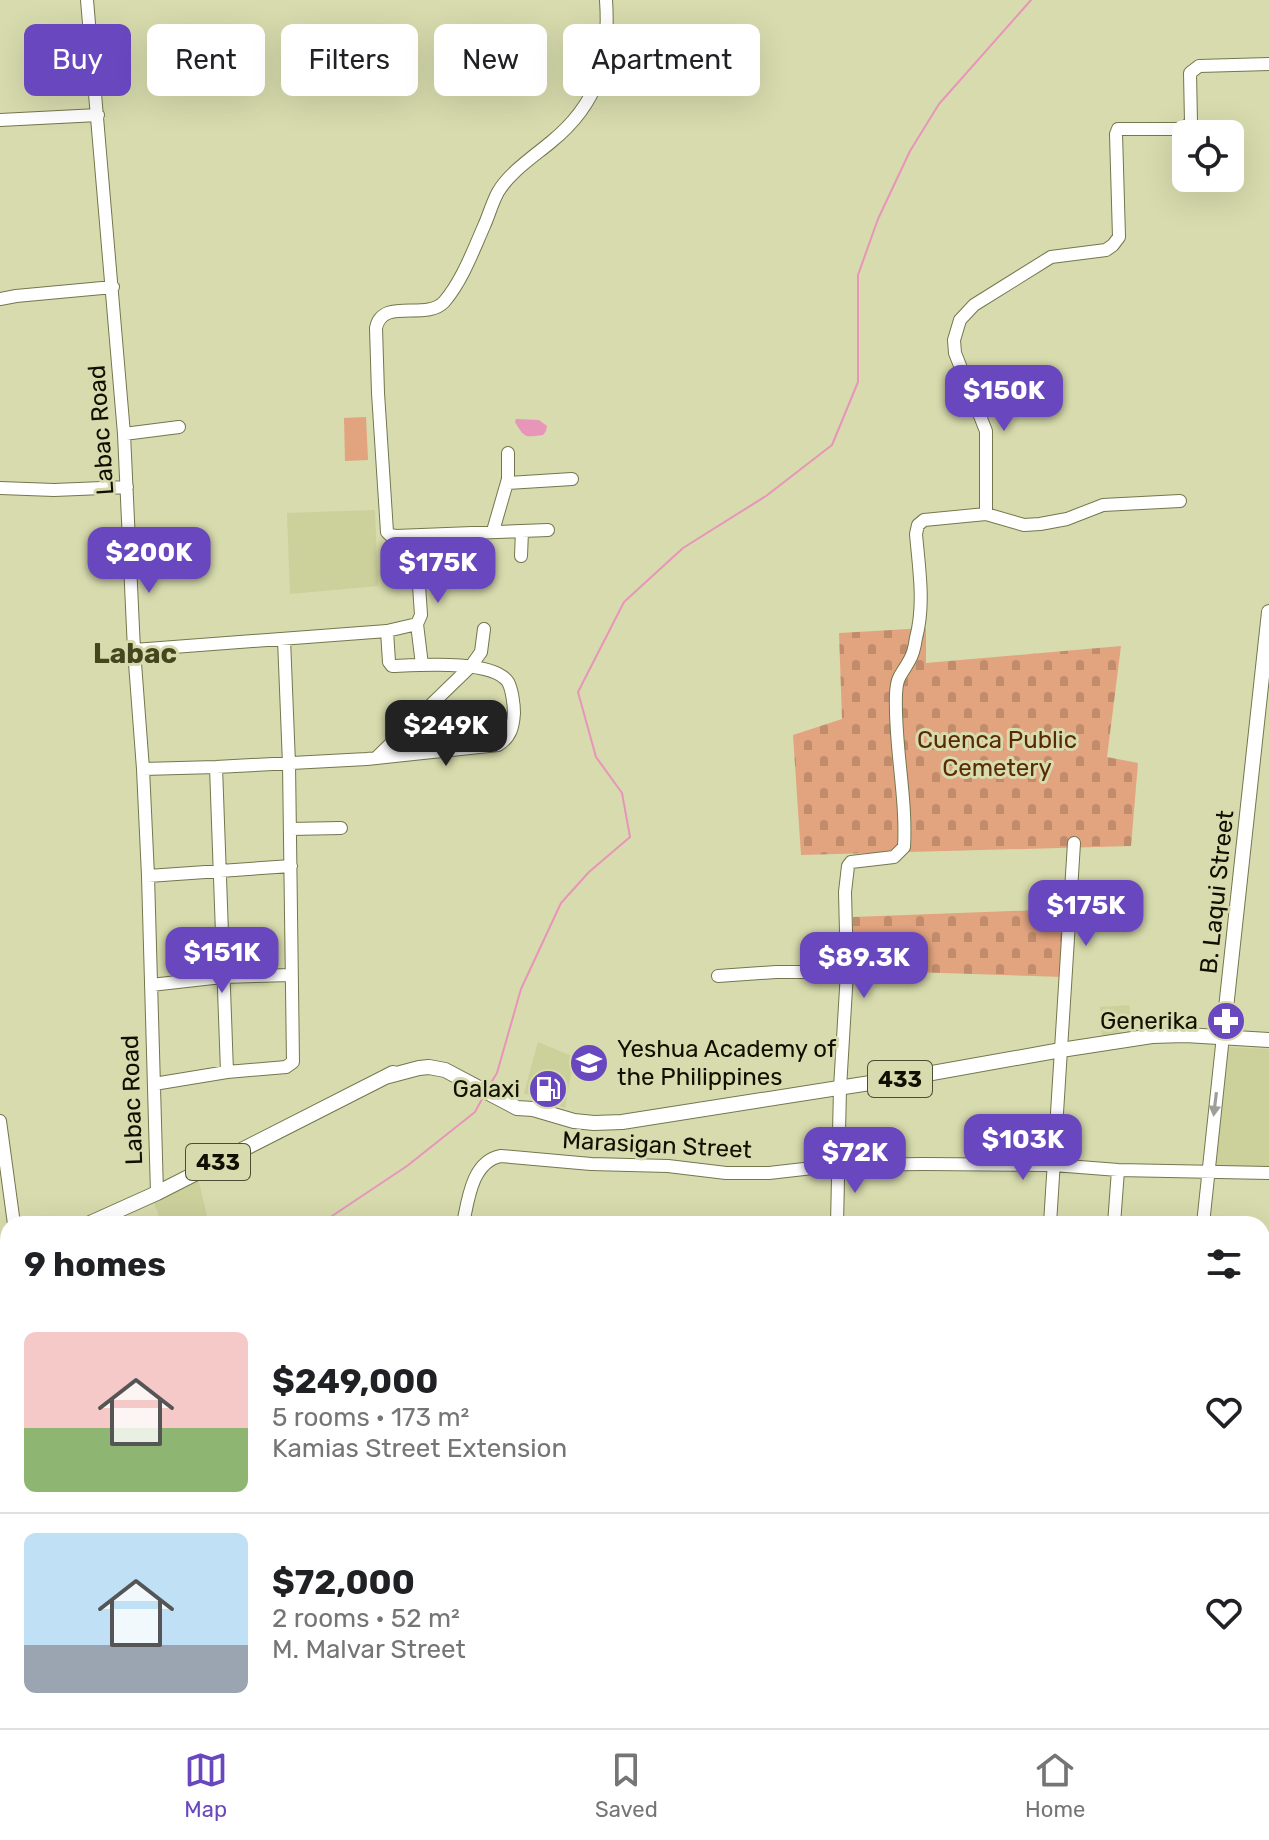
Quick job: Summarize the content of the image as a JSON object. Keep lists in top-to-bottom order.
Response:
{
  "streets": {
    "main road": ["B. Laqui Street", "433"],
    "street": ["Labac Road", "Marasigan Street"]
  },
  "crossings": [
    ["Labac Road", "433"],
    ["B. Laqui Street", "433"],
    ["B. Laqui Street", "Marasigan Street"]
  ],
  "districts": ["Labac"],
  "parks": ["Cuenca Public Cemetery"],
  "places": {
    "pharmacy": ["Generika"],
    "school or university": ["Yeshua Academy of the Philippines"],
    "fuel station": ["Galaxi"]
  },
  "page": {
    "chip": [
      "Buy",
      "Rent",
      "Filters",
      "New",
      "Apartment"
    ],
    "price": [
      "$150K",
      "$200K",
      "$175K",
      "$249K",
      "$175K",
      "$151K",
      "$89.3K",
      "$103K",
      "$72K"
    ],
    "heading": "9 homes",
    "list": [
      {
        "name": "$249,000",
        "note": "5 rooms · 173 m² · Kamias Street Extension"
      },
      {
        "name": "$72,000",
        "note": "2 rooms · 52 m² · M. Malvar Street"
      }
    ],
    "tabs": ["Map", "Saved", "Home"]
  }
}
